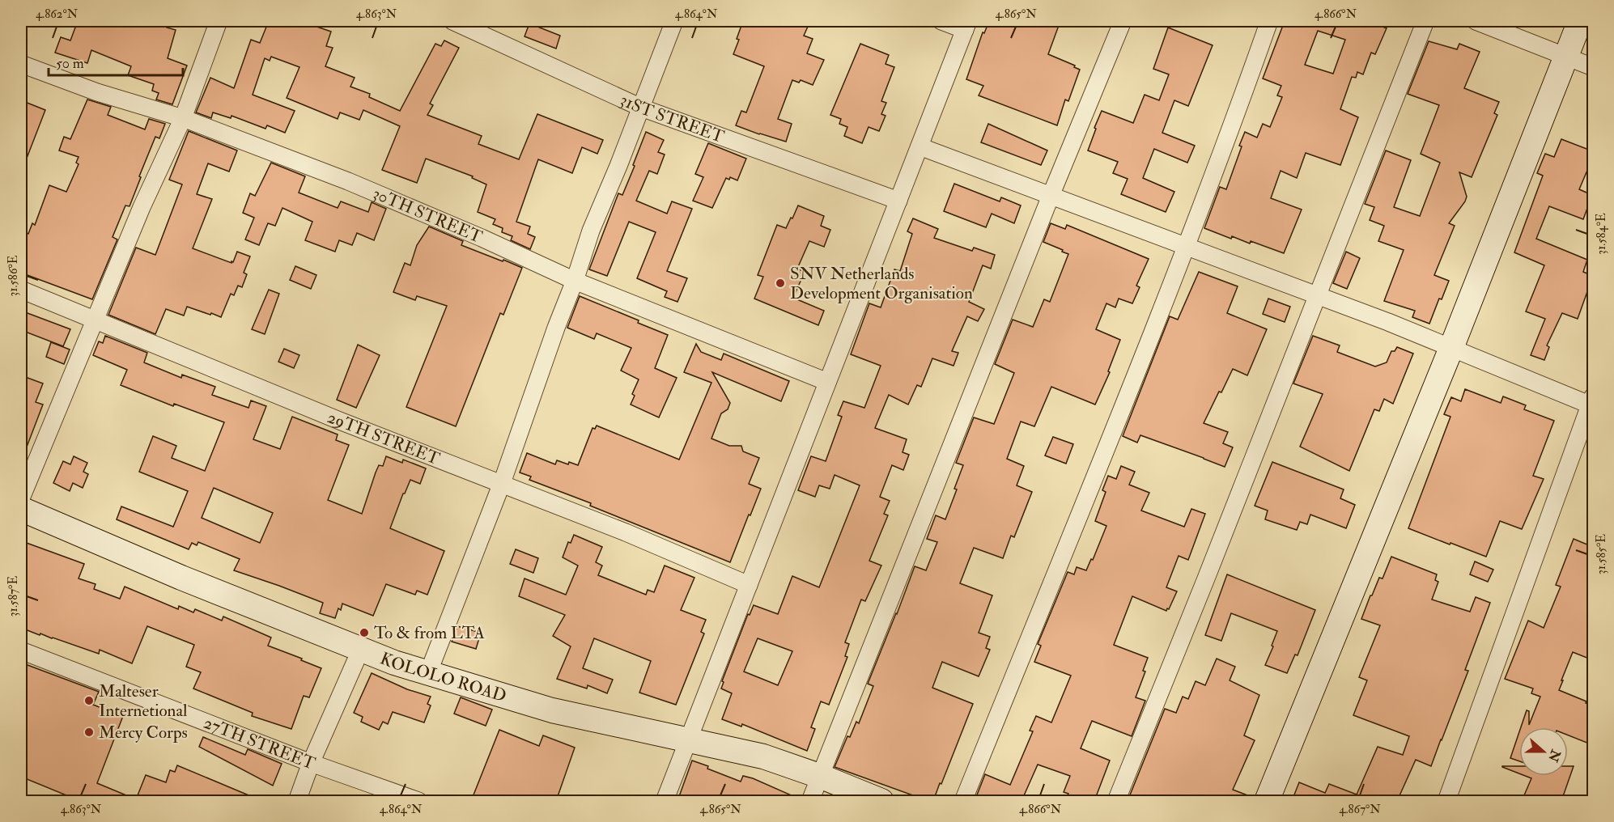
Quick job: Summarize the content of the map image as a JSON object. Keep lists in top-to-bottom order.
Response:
{
  "streets": {
    "street": [
      "31ST STREET",
      "30TH STREET",
      "29TH STREET",
      "KOLOLO ROAD",
      "27TH STREET"
    ]
  },
  "places": [
    "SNV Netherlands Development Organisation",
    "To & from LTA",
    "Malteser Internetional",
    "Mercy Corps"
  ],
  "scale_bar": "50 m",
  "north": "right",
  "coordinates": [
    "4.862°N",
    "4.863°N",
    "4.864°N",
    "4.865°N",
    "4.866°N",
    "31.584°E",
    "31.586°E",
    "31.585°E",
    "31.587°E",
    "4.867°N"
  ]
}
